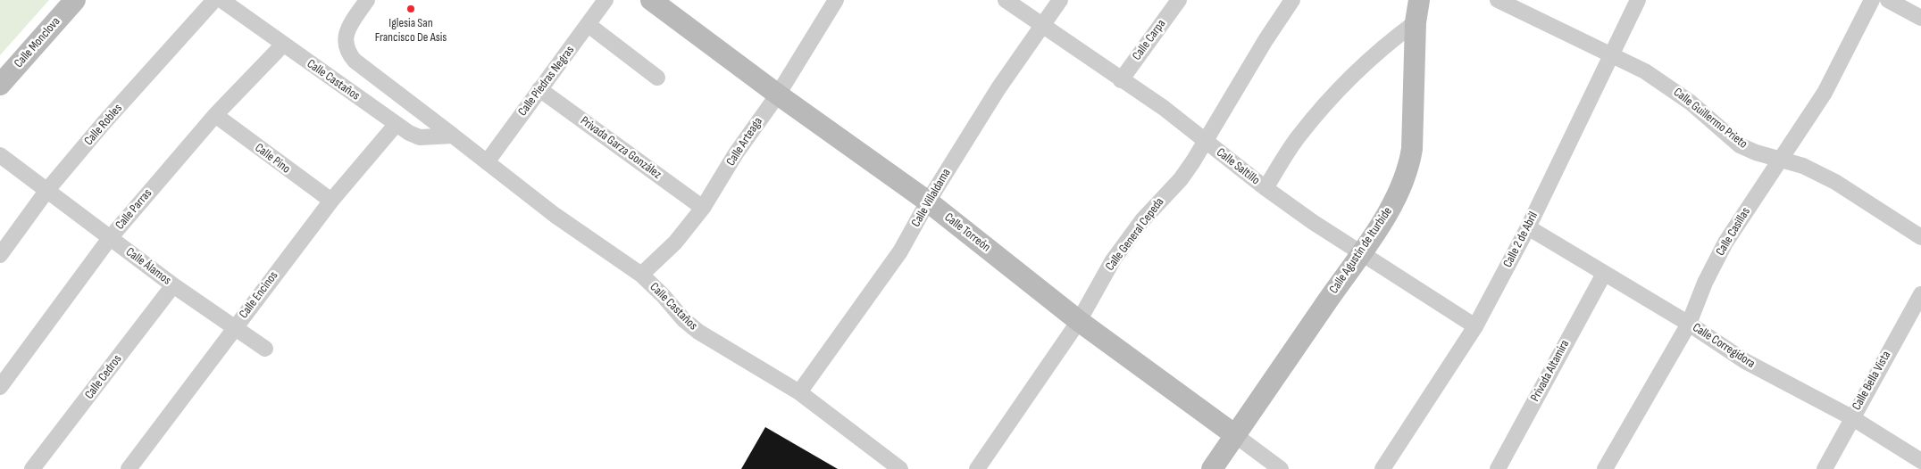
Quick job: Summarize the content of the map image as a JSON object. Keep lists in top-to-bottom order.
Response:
{
  "streets": {
    "street": [
      "Calle Carpa",
      "Calle Monclova",
      "Calle Castaños",
      "Calle Piedras Negras",
      "Calle Guillermo Prieto",
      "Calle Robles",
      "Calle Arteaga",
      "Privada Garza González",
      "Calle Pino",
      "Calle Saltillo",
      "Calle Villaldama",
      "Calle Parras",
      "Calle Casillas",
      "Calle Torreón",
      "Calle General Cepeda",
      "Calle 2 de Abril",
      "Calle Agustín de Iturbide",
      "Calle Álamos",
      "Calle Encinos",
      "Calle Corregidora",
      "Privada Altamira",
      "Calle Cedros",
      "Calle Bella Vista"
    ]
  },
  "crossings": [
    ["Calle Carpa", "Calle Saltillo"],
    ["Calle Castaños", "Calle Piedras Negras"],
    ["Calle Castaños", "Calle Arteaga"],
    ["Calle Castaños", "Calle Villaldama"],
    ["Calle Castaños", "Calle Parras"],
    ["Calle Castaños", "Calle Encinos"],
    ["Calle Piedras Negras", "Privada Garza González"],
    ["Calle Guillermo Prieto", "Calle Casillas"],
    ["Calle Guillermo Prieto", "Calle 2 de Abril"],
    ["Calle Robles", "Calle Álamos"],
    ["Calle Arteaga", "Privada Garza González"],
    ["Calle Arteaga", "Calle Torreón"],
    ["Calle Pino", "Calle Parras"],
    ["Calle Pino", "Calle Encinos"],
    ["Calle Saltillo", "Calle Villaldama"],
    ["Calle Saltillo", "Calle General Cepeda"],
    ["Calle Saltillo", "Calle 2 de Abril"],
    ["Calle Saltillo", "Calle Agustín de Iturbide"],
    ["Calle Villaldama", "Calle Torreón"],
    ["Calle Parras", "Calle Álamos"],
    ["Calle Casillas", "Calle Corregidora"],
    ["Calle Torreón", "Calle General Cepeda"],
    ["Calle Torreón", "Calle Agustín de Iturbide"],
    ["Calle 2 de Abril", "Calle Corregidora"],
    ["Calle Álamos", "Calle Encinos"],
    ["Calle Álamos", "Calle Cedros"],
    ["Calle Corregidora", "Privada Altamira"],
    ["Calle Corregidora", "Calle Bella Vista"]
  ],
  "places": ["Iglesia San Francisco De Asis"]
}
